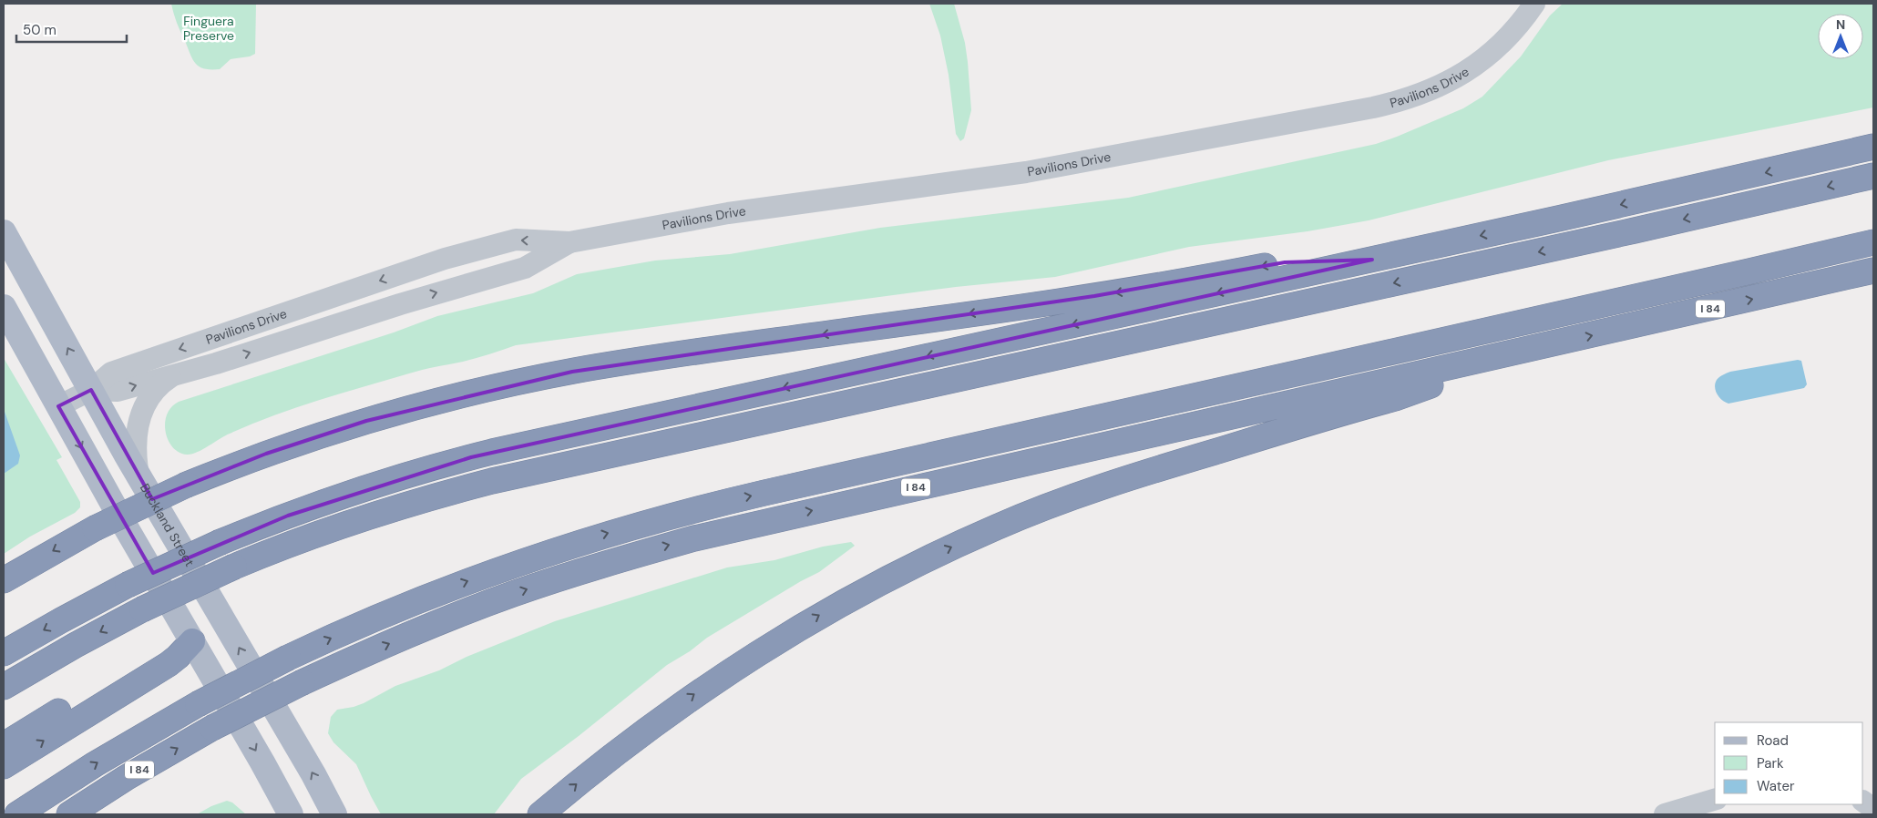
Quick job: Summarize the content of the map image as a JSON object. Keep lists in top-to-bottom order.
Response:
{
  "streets": {
    "highway": ["I 84"],
    "main road": ["Buckland Street"],
    "street": ["Pavilions Drive"]
  },
  "crossings": [
    ["Pavilions Drive", "Buckland Street"]
  ],
  "parks": ["Finguera Preserve"],
  "legend": ["Road", "Park", "Water"],
  "scale_bar": "50 m",
  "north": "top"
}
